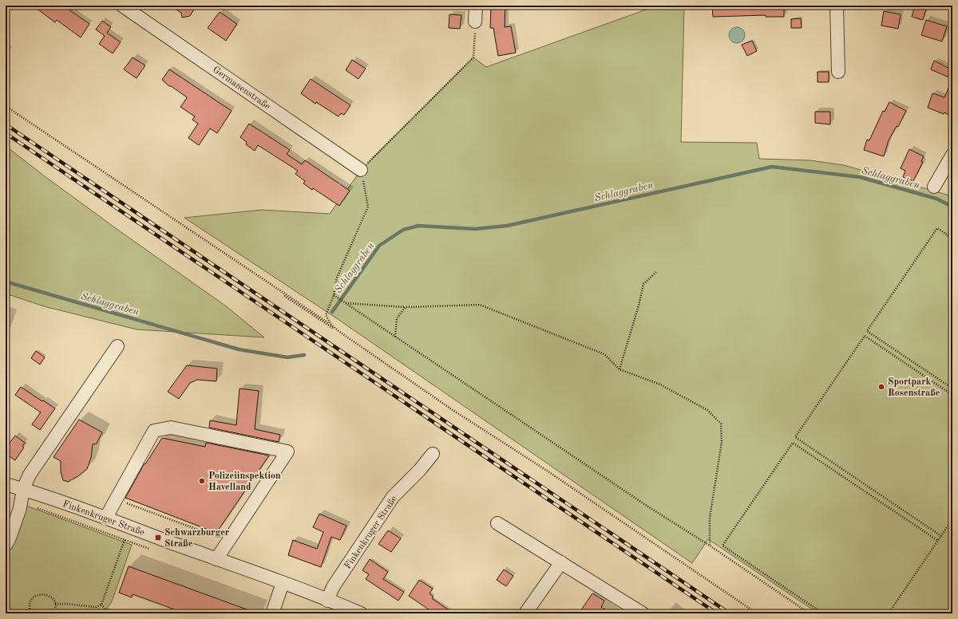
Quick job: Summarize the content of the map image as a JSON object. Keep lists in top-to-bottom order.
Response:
{
  "streets": {
    "street": ["Germanenstraße", "Finkenkruger Straße"]
  },
  "water": ["Schlaggraben"],
  "places": {
    "other": ["Sportpark Rosenstraße", "Polizeiinspektion Havelland"],
    "transit": ["Schwarzburger Straße"]
  }
}
